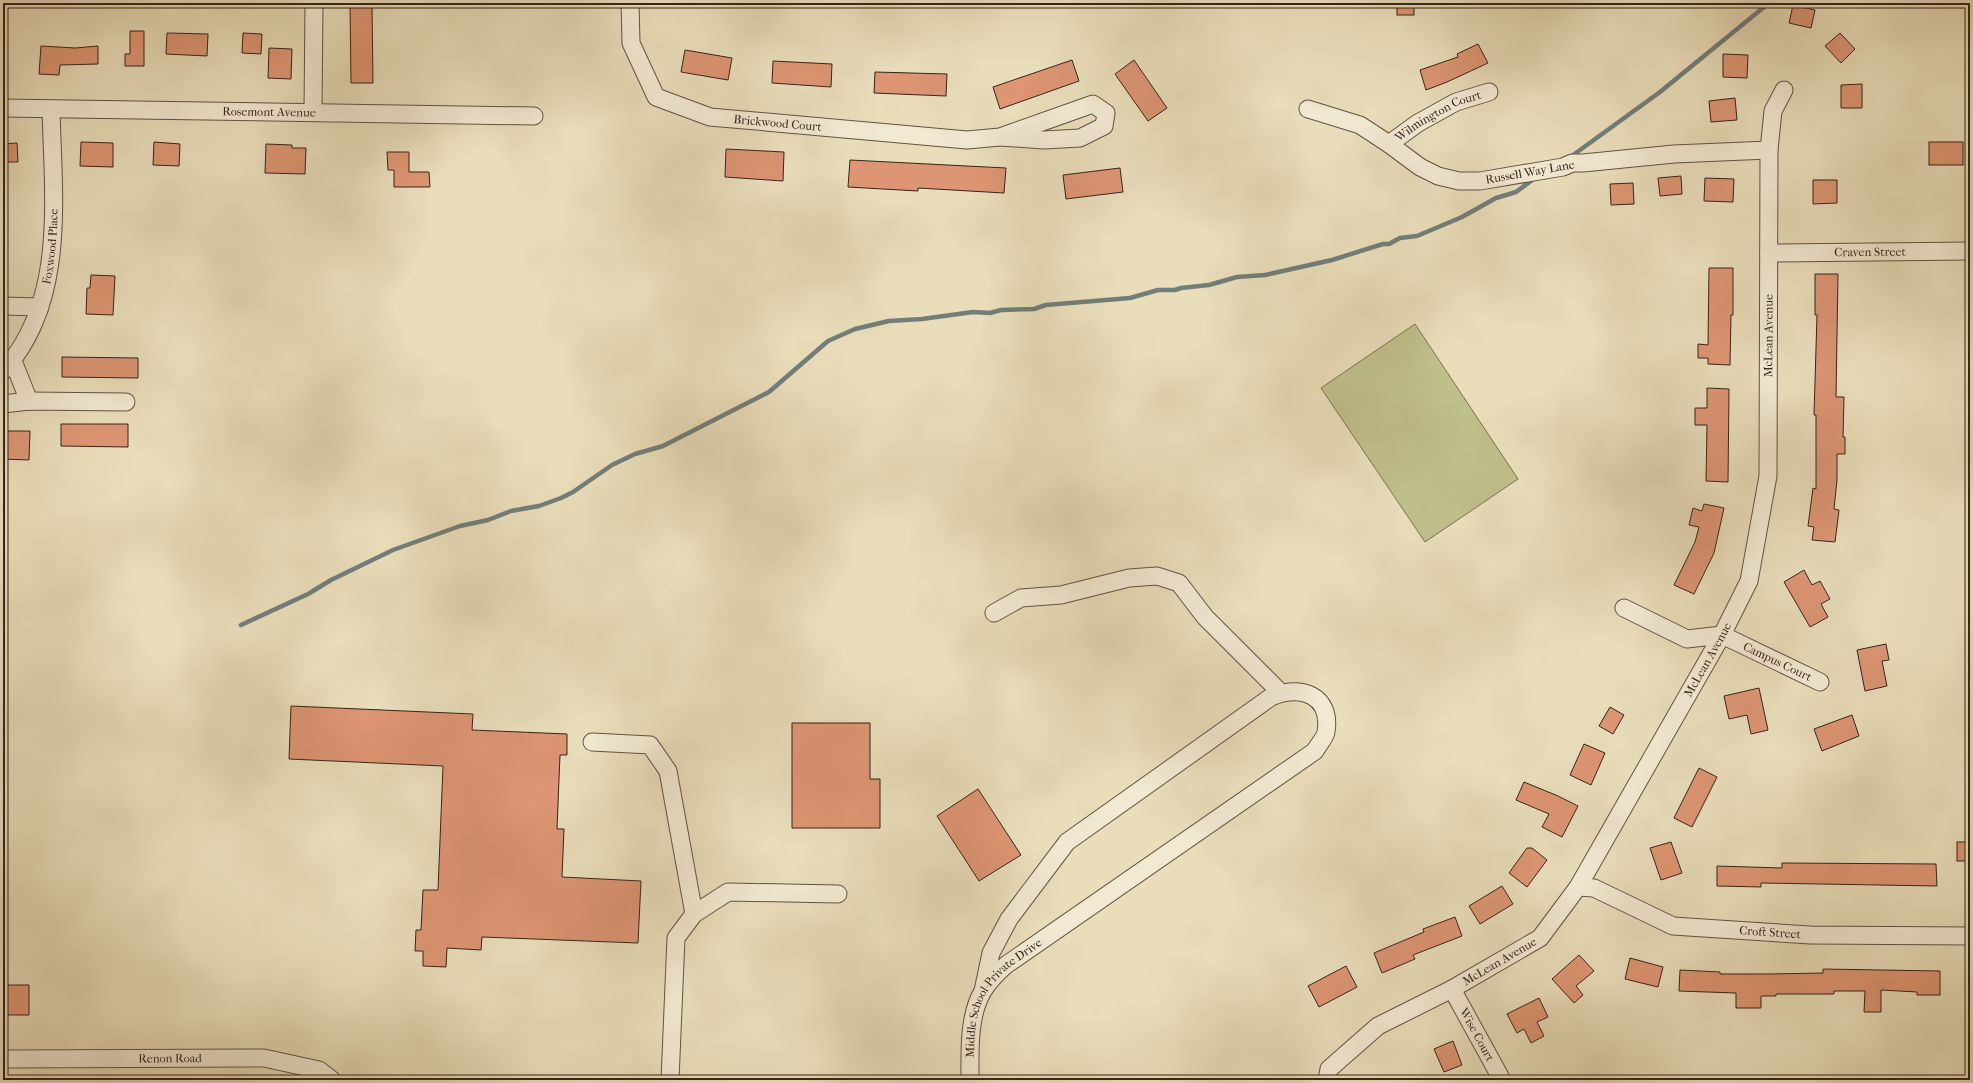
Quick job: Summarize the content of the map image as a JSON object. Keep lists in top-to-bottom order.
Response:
{
  "streets": {
    "street": [
      "Rosemont Avenue",
      "Wilmington Court",
      "Brickwood Court",
      "Russell Way Lane",
      "Foxwood Place",
      "Craven Street",
      "McLean Avenue",
      "Campus Court",
      "Croft Street",
      "Middle School-Private Drive",
      "Wise Court",
      "Renon Road"
    ]
  },
  "crossings": [
    ["Rosemont Avenue", "Foxwood Place"],
    ["Wilmington Court", "Russell Way Lane"],
    ["Russell Way Lane", "McLean Avenue"],
    ["Craven Street", "McLean Avenue"],
    ["McLean Avenue", "Campus Court"],
    ["McLean Avenue", "Croft Street"],
    ["McLean Avenue", "Wise Court"]
  ]
}
